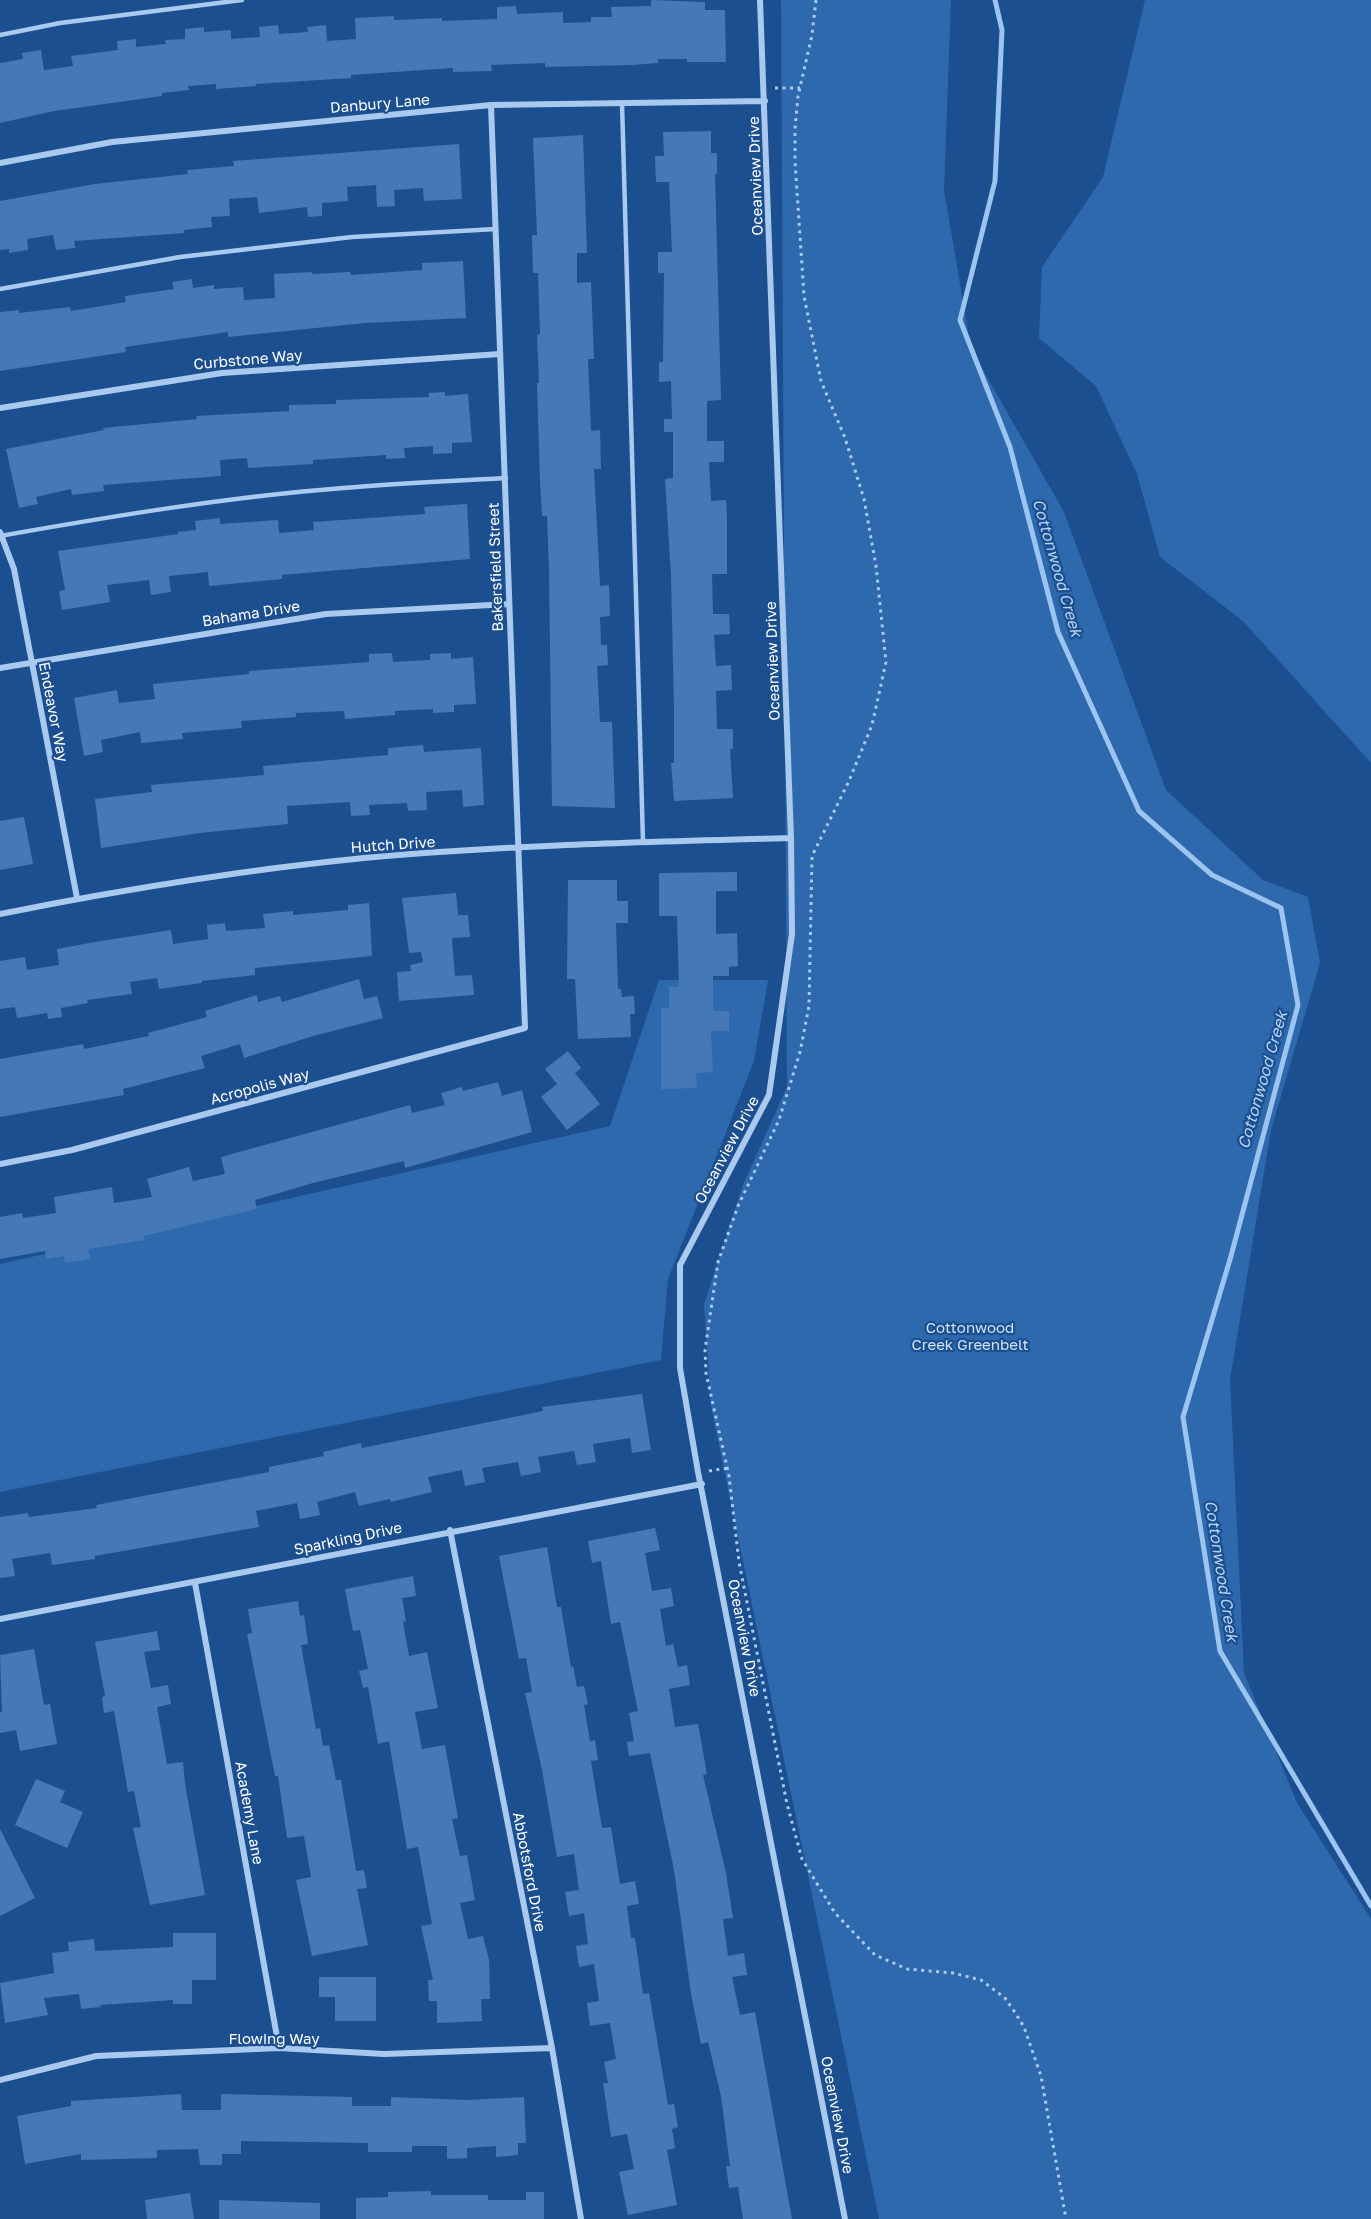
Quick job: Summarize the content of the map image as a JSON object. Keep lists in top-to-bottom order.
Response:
{
  "streets": {
    "street": [
      "Danbury Lane",
      "Oceanview Drive",
      "Curbstone Way",
      "Bakersfield Street",
      "Bahama Drive",
      "Endeavor Way",
      "Hutch Drive",
      "Acropolis Way",
      "Sparkling Drive",
      "Academy Lane",
      "Abbotsford Drive",
      "Flowing Way"
    ]
  },
  "crossings": [
    ["Danbury Lane", "Oceanview Drive"],
    ["Danbury Lane", "Bakersfield Street"],
    ["Oceanview Drive", "Hutch Drive"],
    ["Oceanview Drive", "Sparkling Drive"],
    ["Curbstone Way", "Bakersfield Street"],
    ["Bakersfield Street", "Bahama Drive"],
    ["Bakersfield Street", "Hutch Drive"],
    ["Bakersfield Street", "Acropolis Way"],
    ["Bahama Drive", "Endeavor Way"],
    ["Endeavor Way", "Hutch Drive"],
    ["Sparkling Drive", "Academy Lane"],
    ["Sparkling Drive", "Abbotsford Drive"],
    ["Academy Lane", "Flowing Way"],
    ["Abbotsford Drive", "Flowing Way"]
  ],
  "water": ["Cottonwood Creek"],
  "parks": ["Cottonwood Creek Greenbelt"]
}
